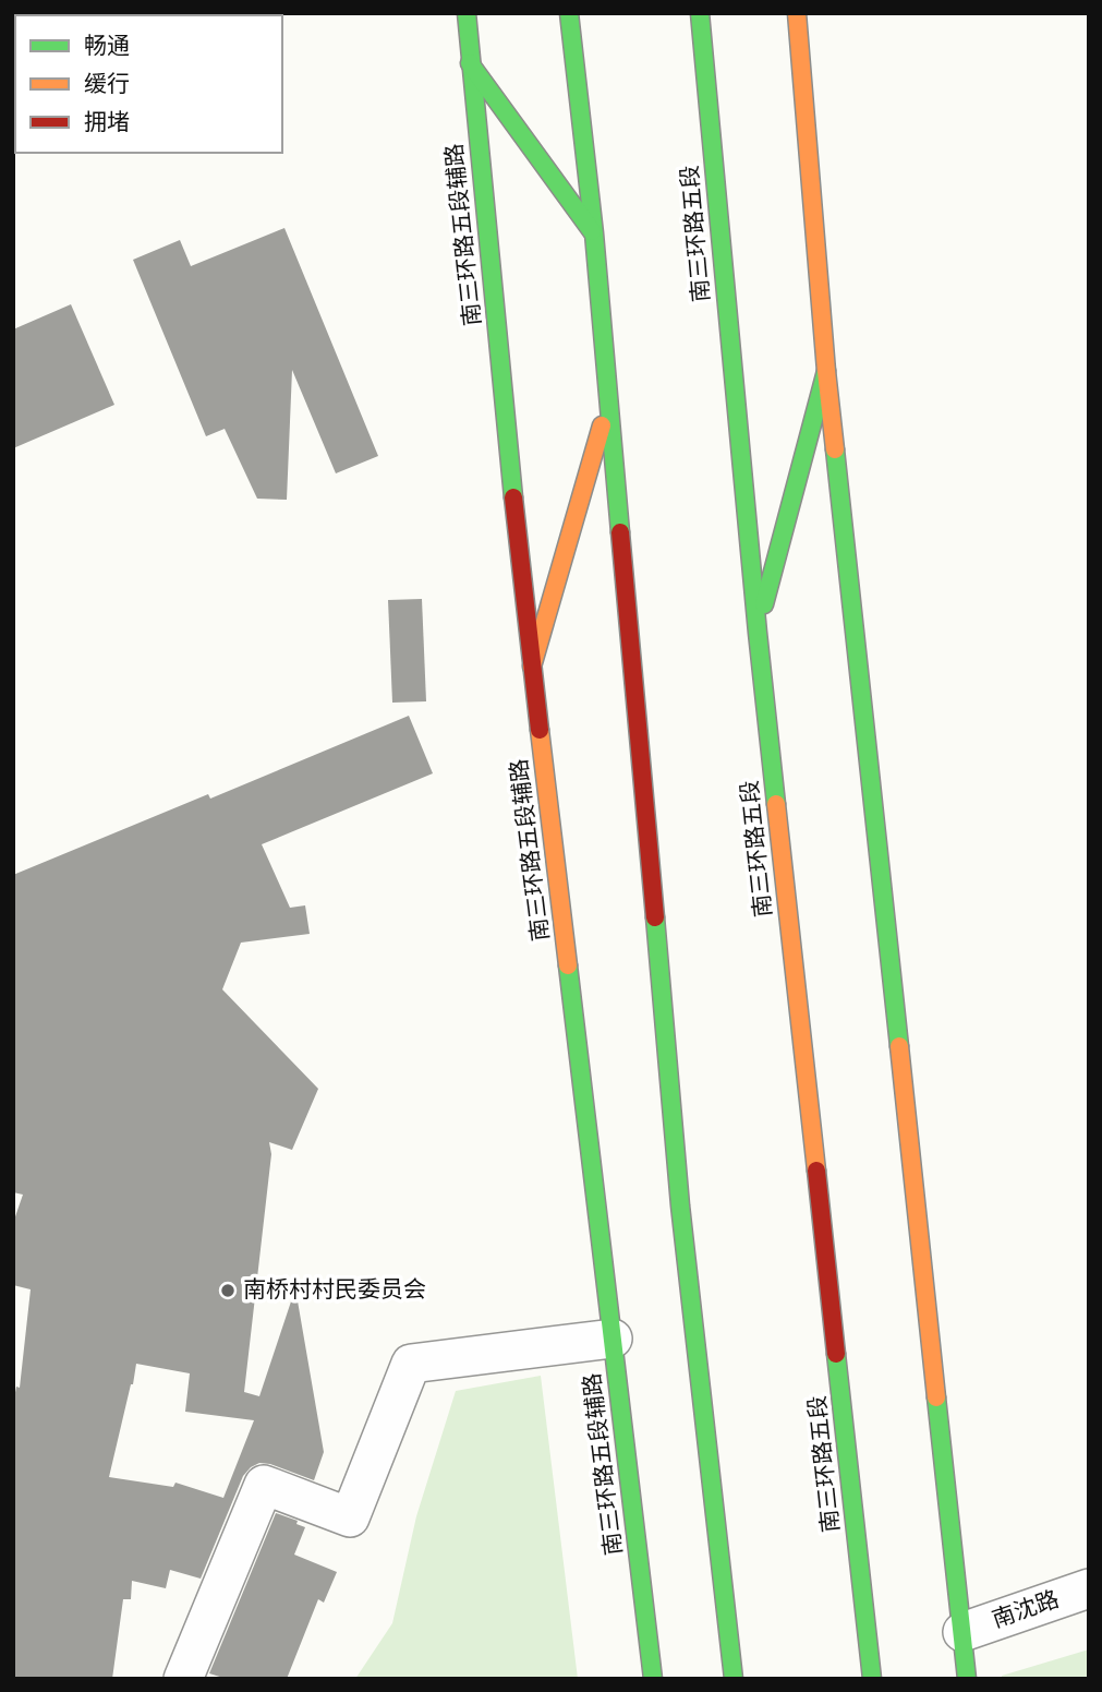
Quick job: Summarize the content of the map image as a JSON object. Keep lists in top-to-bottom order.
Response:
{
  "streets": {
    "main road": ["南三环路五段", "南三环路五段辅路"],
    "street": ["南沈路"]
  },
  "places": ["南桥村村民委员会"],
  "legend": ["畅通", "缓行", "拥堵"]
}
